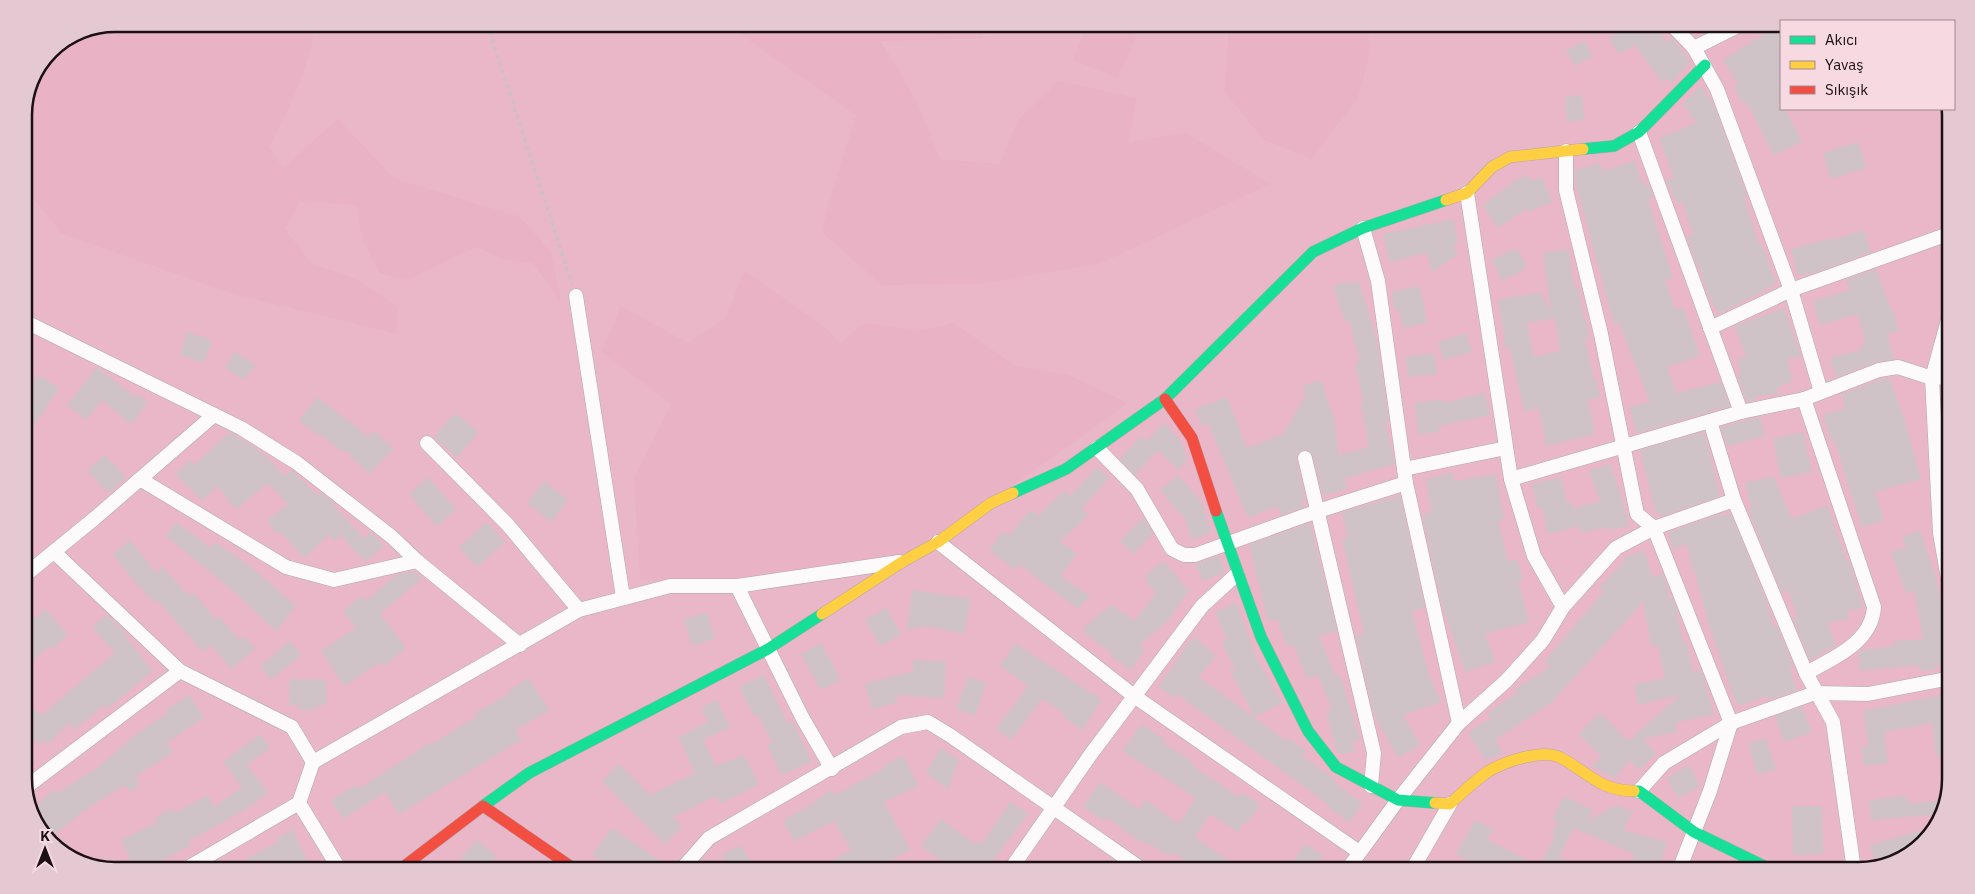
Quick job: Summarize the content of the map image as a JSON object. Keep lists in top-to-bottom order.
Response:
{
  "legend": ["Akıcı", "Yavaş", "Sıkışık"],
  "north": "top"
}
